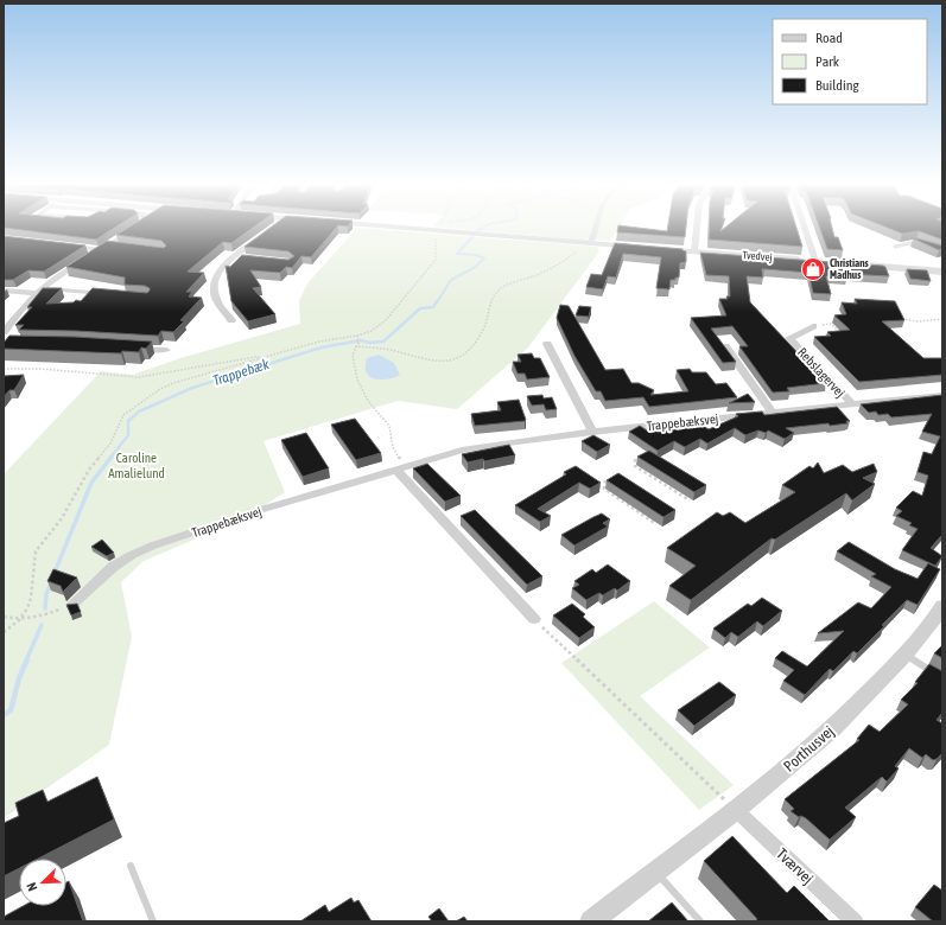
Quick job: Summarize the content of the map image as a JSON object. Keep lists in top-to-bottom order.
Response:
{
  "streets": {
    "street": [
      "Tvedvej",
      "Rebslagervej",
      "Trappebæksvej",
      "Porthusvej",
      "Tværvej"
    ]
  },
  "crossings": [
    ["Rebslagervej", "Trappebæksvej"],
    ["Porthusvej", "Tværvej"]
  ],
  "water": ["Trappebæk"],
  "parks": ["Caroline Amalielund"],
  "places": {
    "shop": ["Christians Madhus"]
  },
  "legend": ["Road", "Park", "Building"],
  "north": "bottom left"
}
